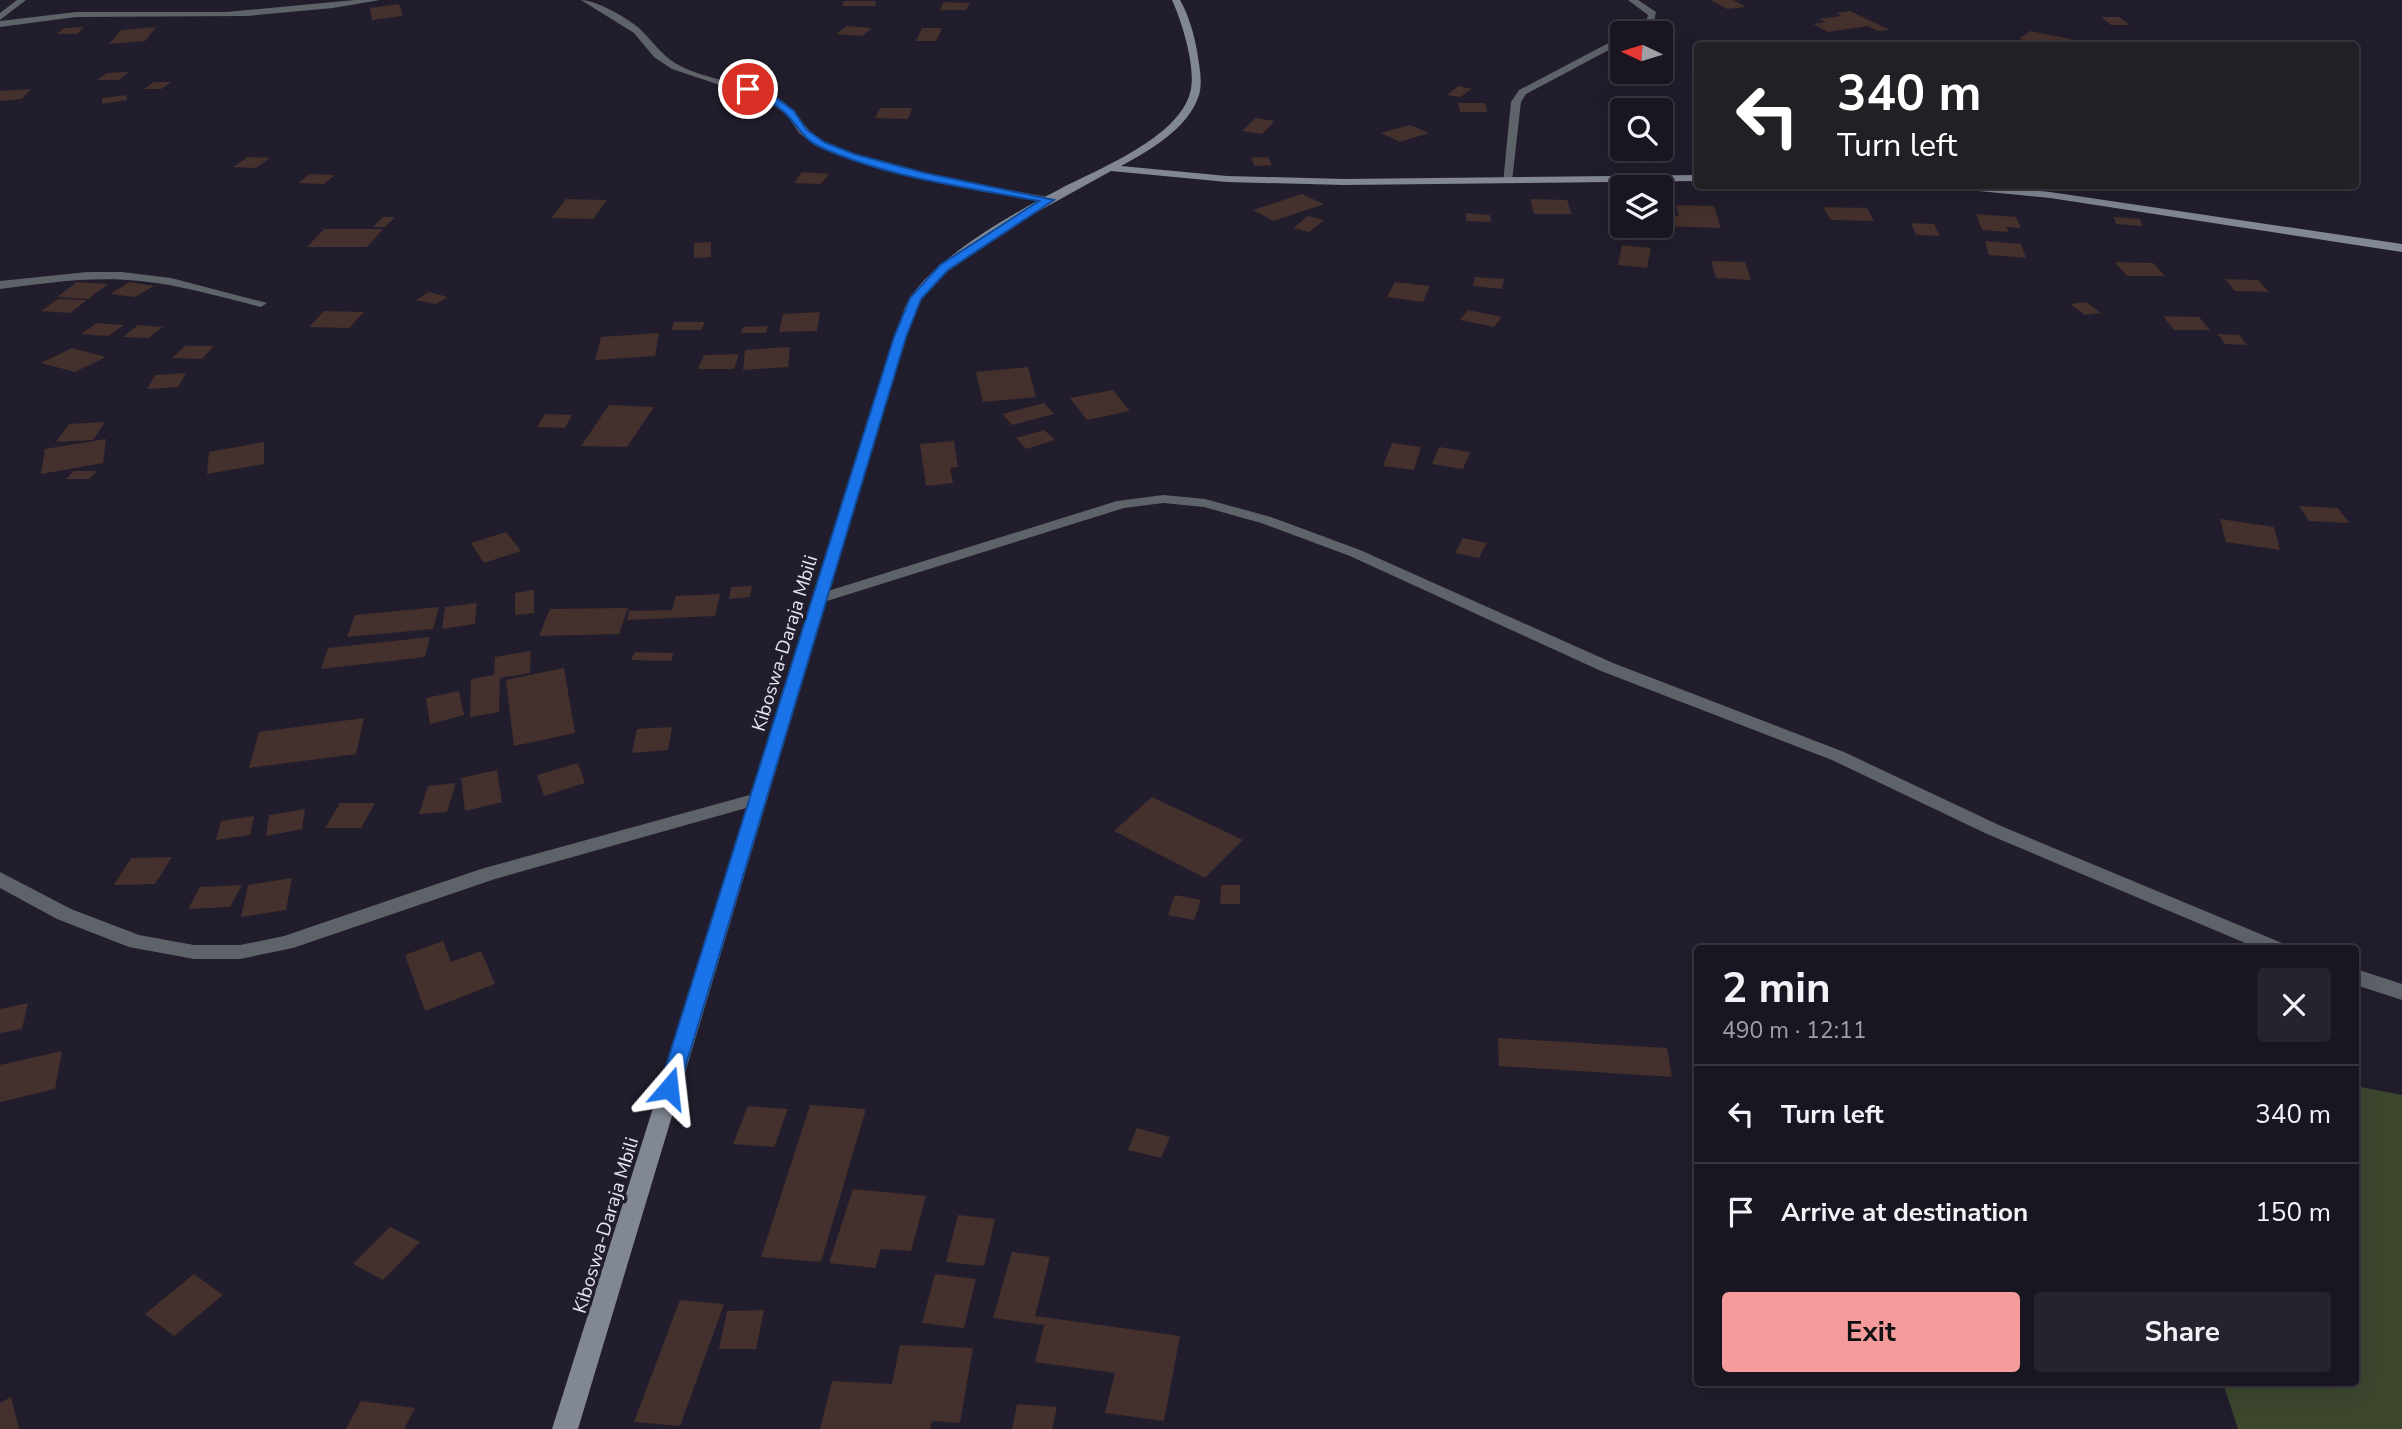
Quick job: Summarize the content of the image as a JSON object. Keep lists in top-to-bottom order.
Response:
{
  "streets": {
    "main road": ["Kiboswa-Daraja Mbili"]
  },
  "north": "left",
  "page": {
    "turn": ["340 m", "Turn left"],
    "heading": ["2 min", "490 m · 12:11"],
    "list": [
      {
        "name": "Turn left",
        "value": "340 m"
      },
      {
        "name": "Arrive at destination",
        "value": "150 m"
      }
    ],
    "buttons": ["Exit", "Share"]
  }
}
